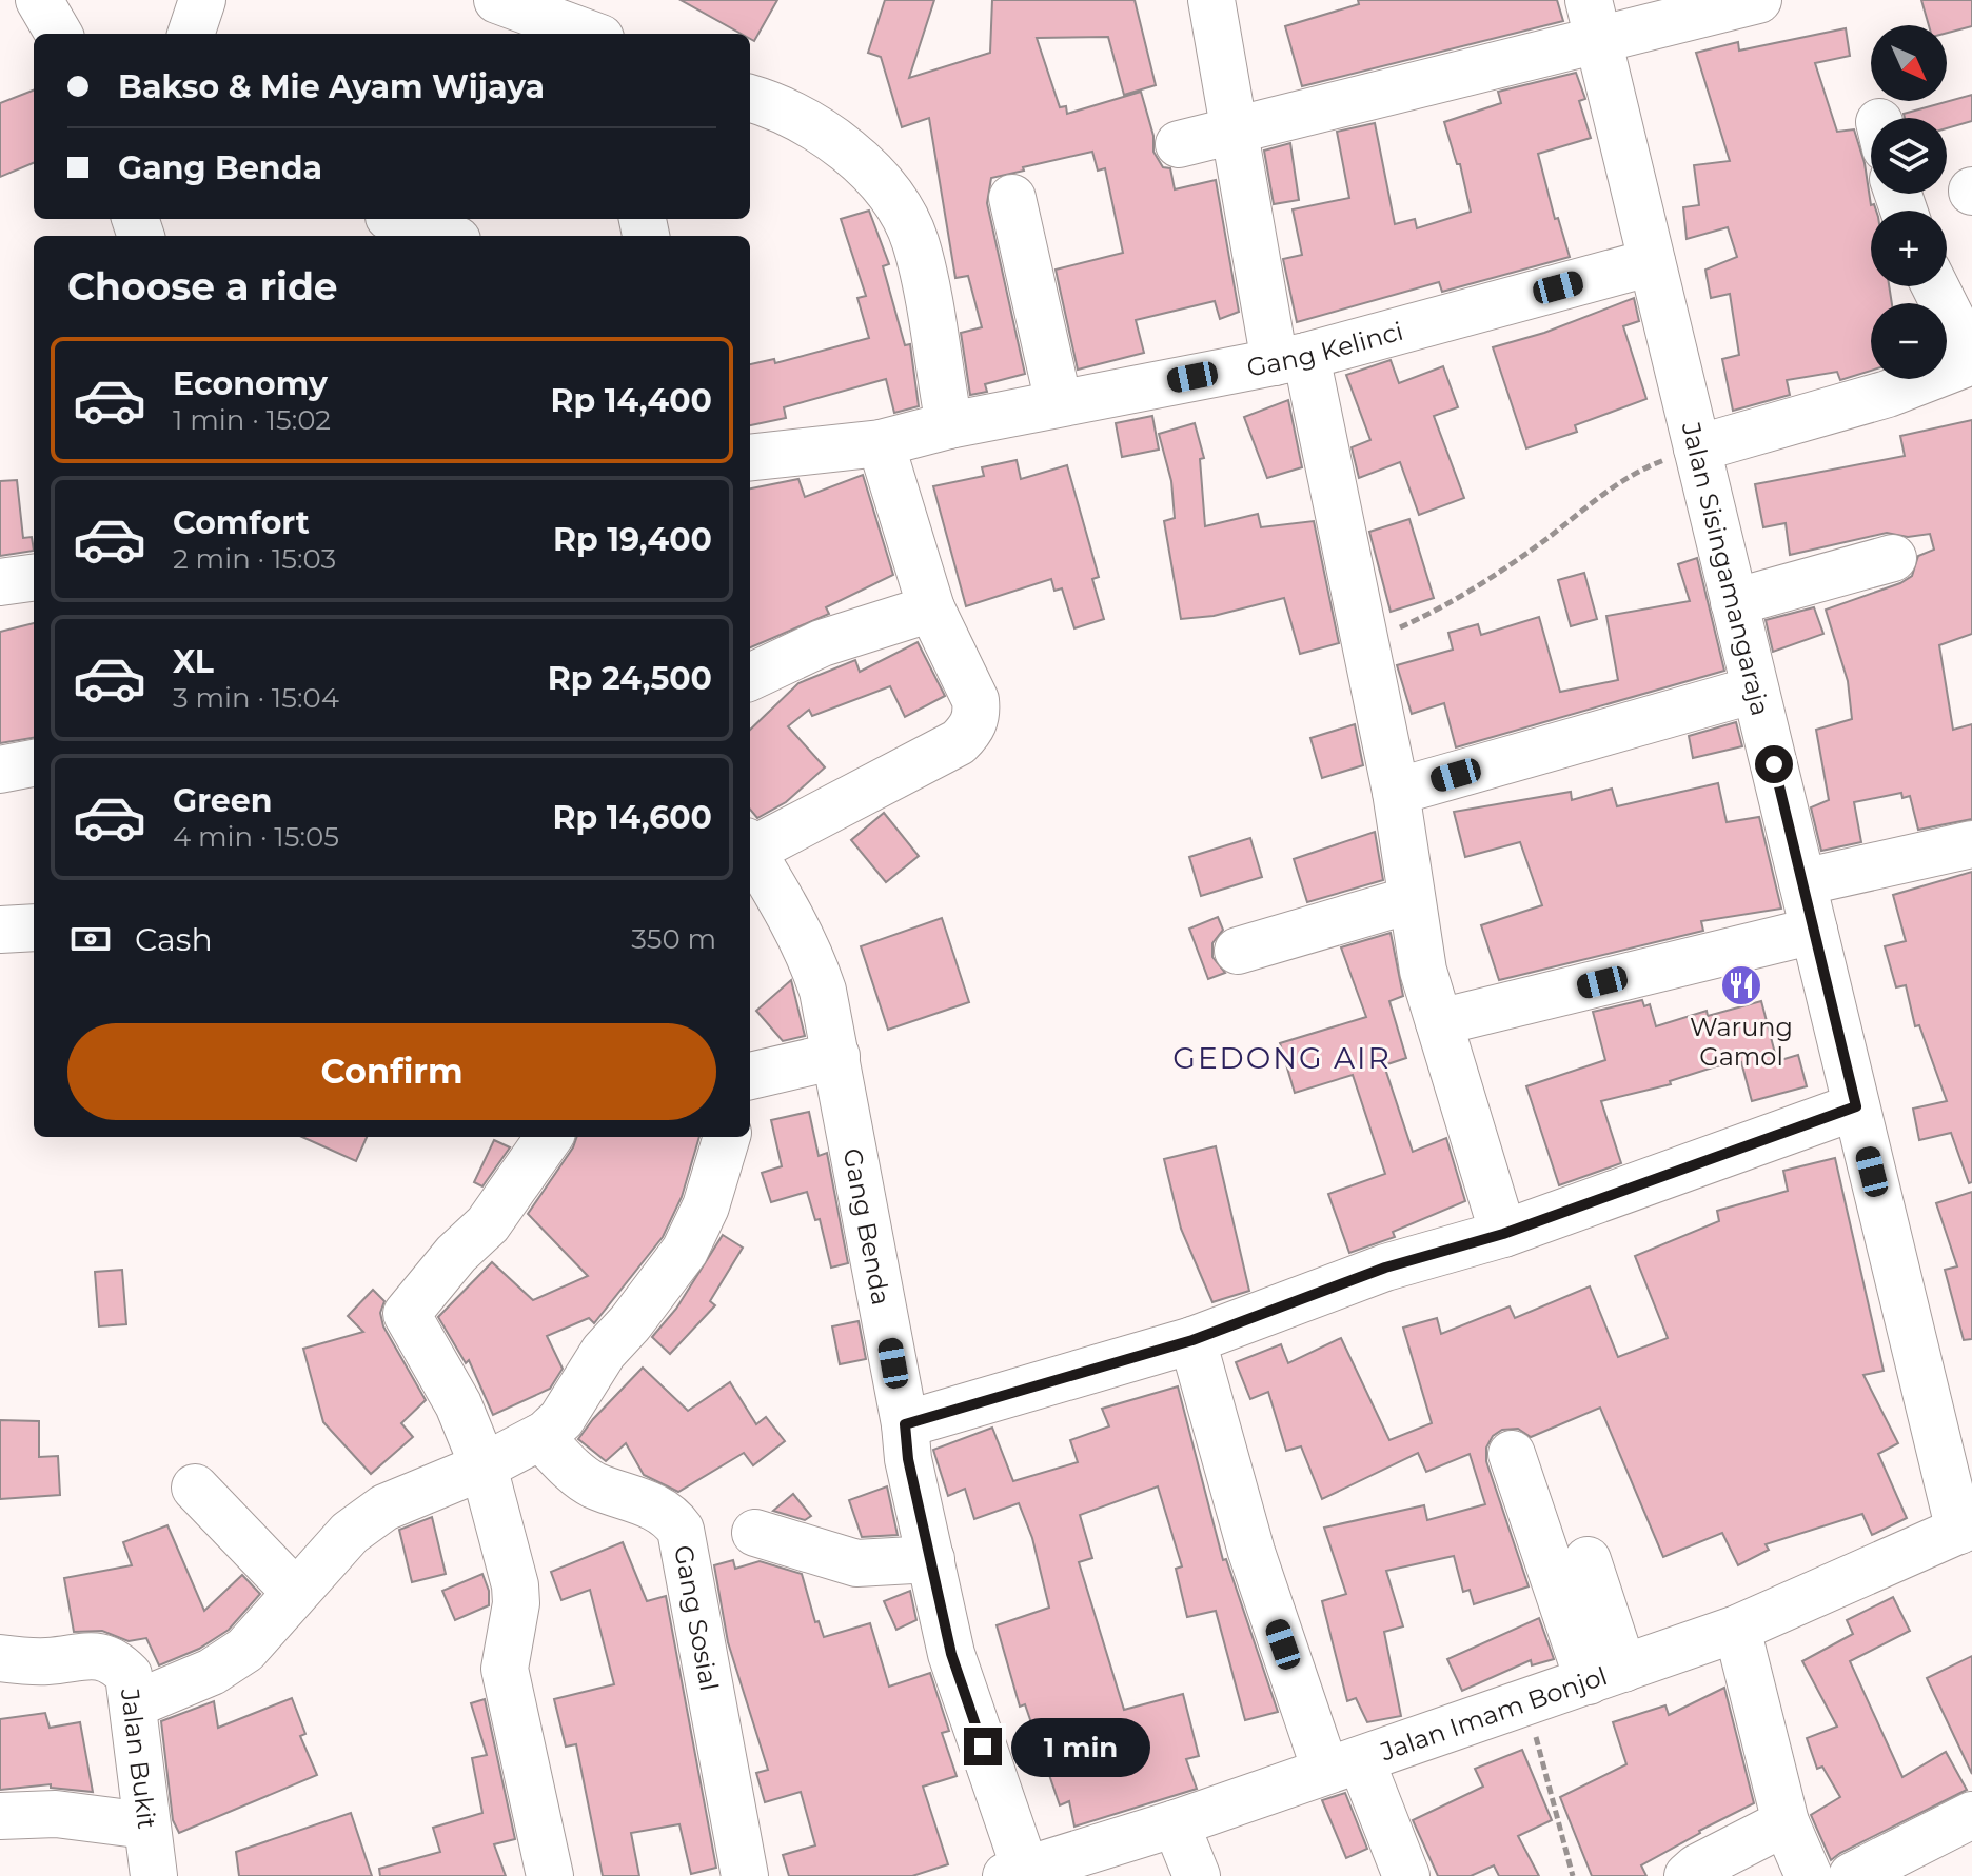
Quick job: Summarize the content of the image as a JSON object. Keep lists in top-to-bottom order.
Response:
{
  "streets": {
    "main road": [
      "Gang Kelinci",
      "Jalan Sisingamangaraja",
      "Gang Benda",
      "Gang Sosial",
      "Jalan Imam Bonjol",
      "Jalan Bukit"
    ]
  },
  "crossings": [
    ["Gang Kelinci", "Jalan Sisingamangaraja"],
    ["Jalan Sisingamangaraja", "Jalan Imam Bonjol"],
    ["Gang Benda", "Jalan Imam Bonjol"]
  ],
  "districts": ["GEDONG AIR"],
  "places": {
    "restaurant": ["Warung Gamol"]
  },
  "north": "bottom right",
  "page": {
    "map_buttons": ["+", "−"],
    "banner": ["Bakso & Mie Ayam Wijaya", "Gang Benda"],
    "heading": "Choose a ride",
    "list": [
      {
        "name": "Economy",
        "note": "1 min · 15:02",
        "value": "Rp 14,400"
      },
      {
        "name": "Comfort",
        "note": "2 min · 15:03",
        "value": "Rp 19,400"
      },
      {
        "name": "XL",
        "note": "3 min · 15:04",
        "value": "Rp 24,500"
      },
      {
        "name": "Green",
        "note": "4 min · 15:05",
        "value": "Rp 14,600"
      }
    ],
    "pay": ["Cash", "350 m"],
    "buttons": "Confirm",
    "bubble": "1 min"
  }
}
